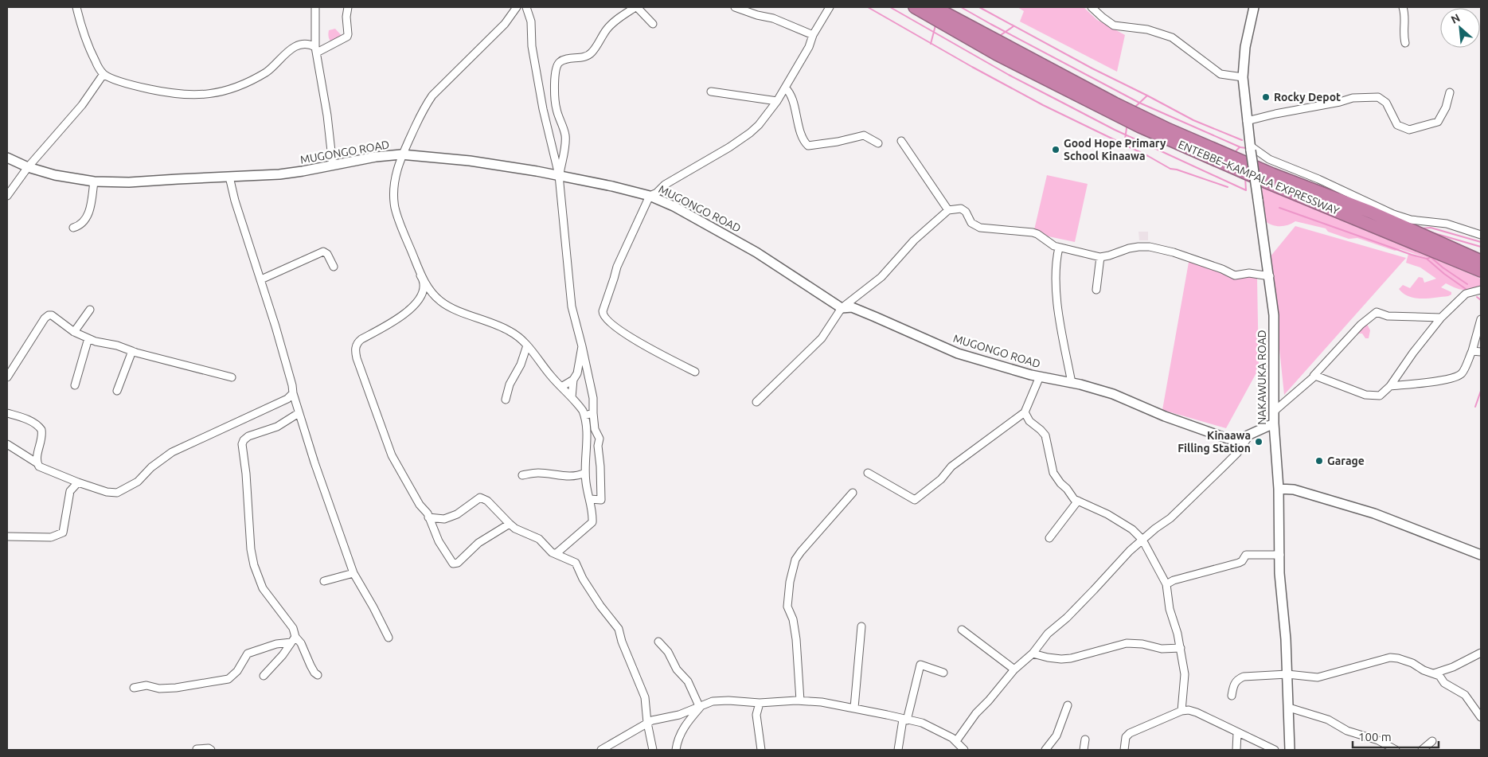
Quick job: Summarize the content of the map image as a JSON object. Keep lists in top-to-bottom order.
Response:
{
  "streets": {
    "highway": ["ENTEBBE–KAMPALA EXPRESSWAY"],
    "street": ["MUGONGO ROAD", "NAKAWUKA ROAD"]
  },
  "crossings": [
    ["MUGONGO ROAD", "NAKAWUKA ROAD"]
  ],
  "places": [
    "Rocky Depot",
    "Good Hope Primary School Kinaawa",
    "Kinaawa Filling Station",
    "Garage"
  ],
  "scale_bar": "100 m",
  "north": "top left"
}
